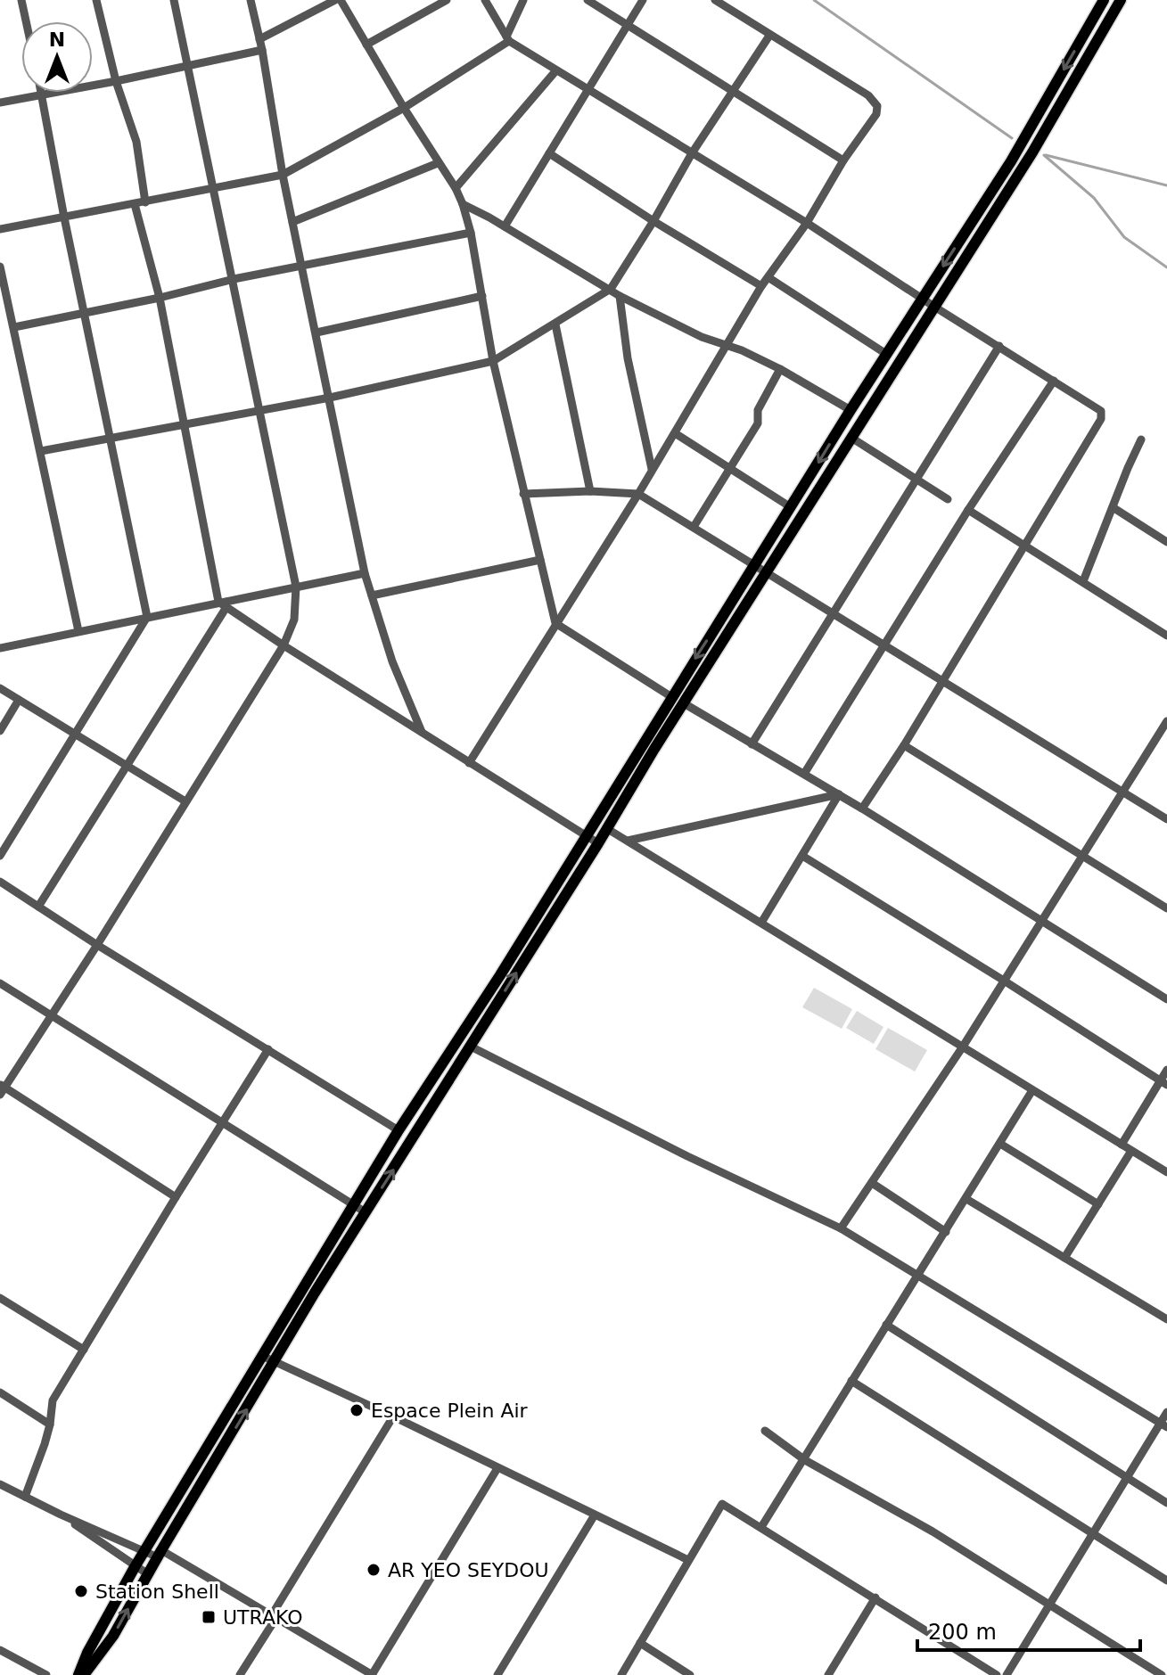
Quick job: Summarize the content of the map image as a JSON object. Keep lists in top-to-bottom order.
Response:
{
  "places": {
    "other": ["Espace Plein Air", "AR YEO SEYDOU", "Station Shell"],
    "transit": ["UTRAKO"]
  },
  "scale_bar": "200 m",
  "north": "top"
}
